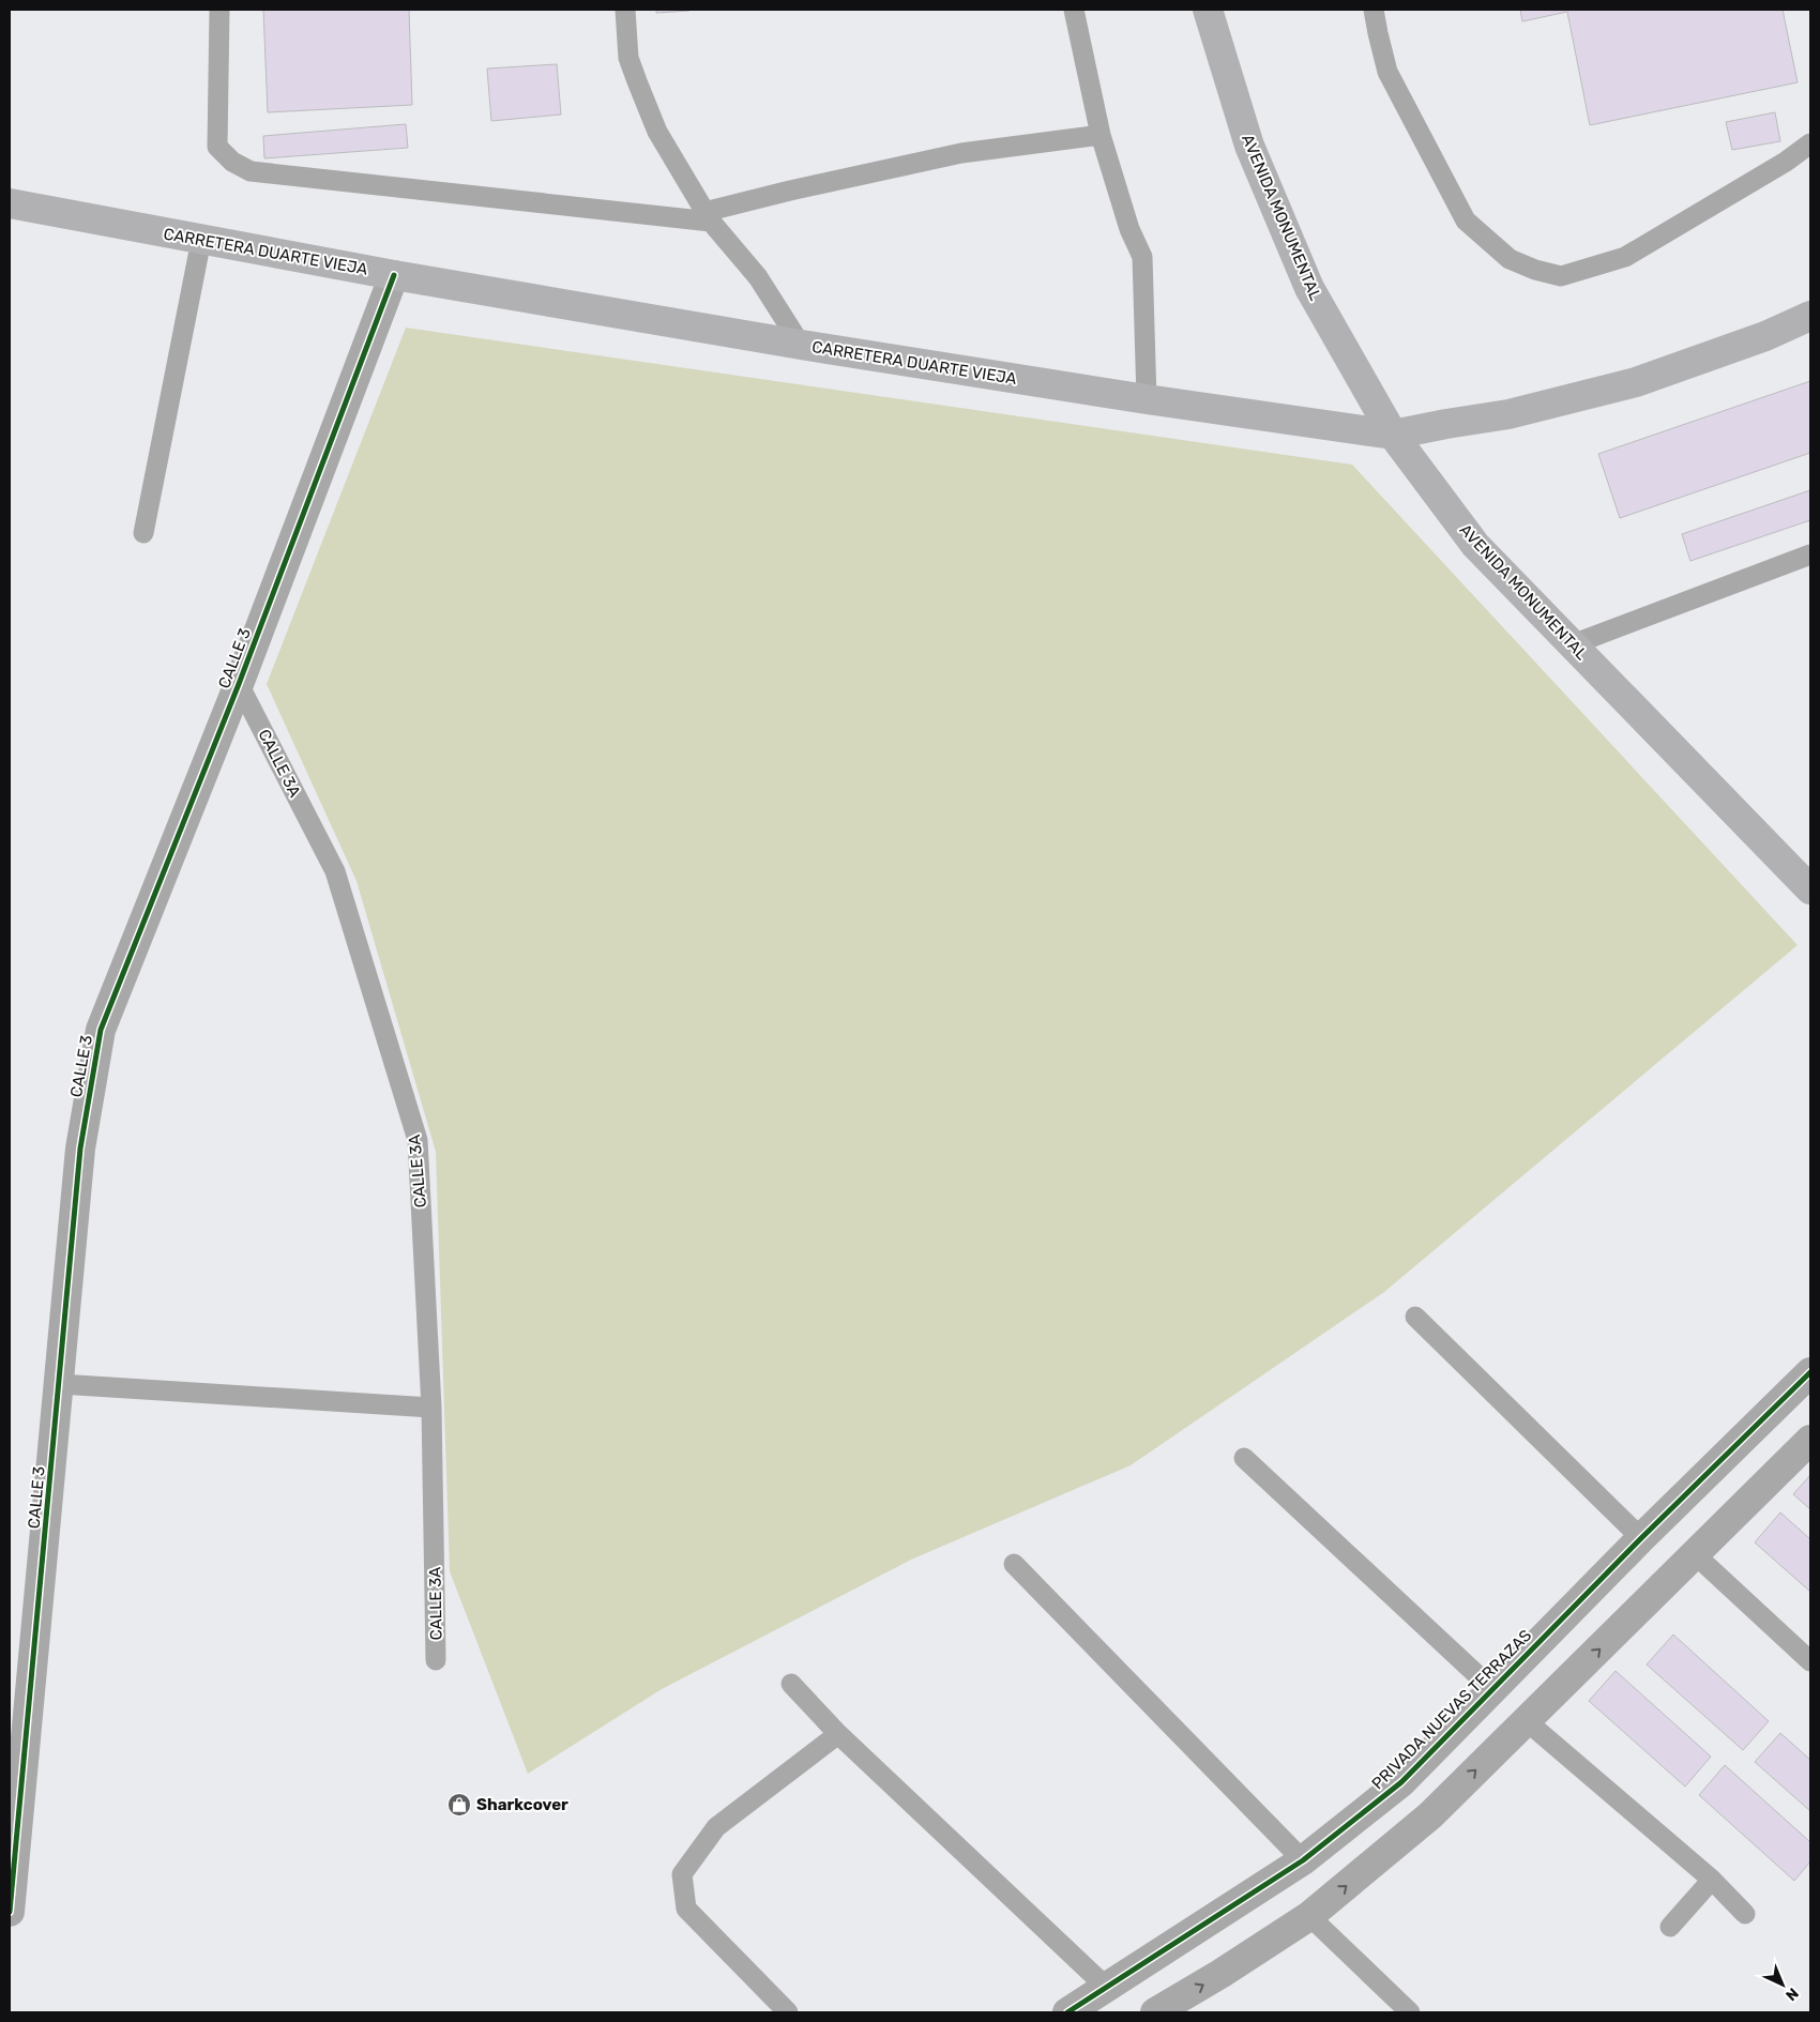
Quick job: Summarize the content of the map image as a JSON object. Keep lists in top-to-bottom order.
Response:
{
  "streets": {
    "main road": ["AVENIDA MONUMENTAL", "CARRETERA DUARTE VIEJA"],
    "street": ["CALLE 3", "PRIVADA NUEVAS TERRAZAS"],
    "lane": ["CALLE 3A"]
  },
  "crossings": [
    ["AVENIDA MONUMENTAL", "CARRETERA DUARTE VIEJA"],
    ["CARRETERA DUARTE VIEJA", "CALLE 3"],
    ["CALLE 3", "CALLE 3A"]
  ],
  "places": {
    "shop": ["Sharkcover"]
  },
  "north": "bottom right"
}
